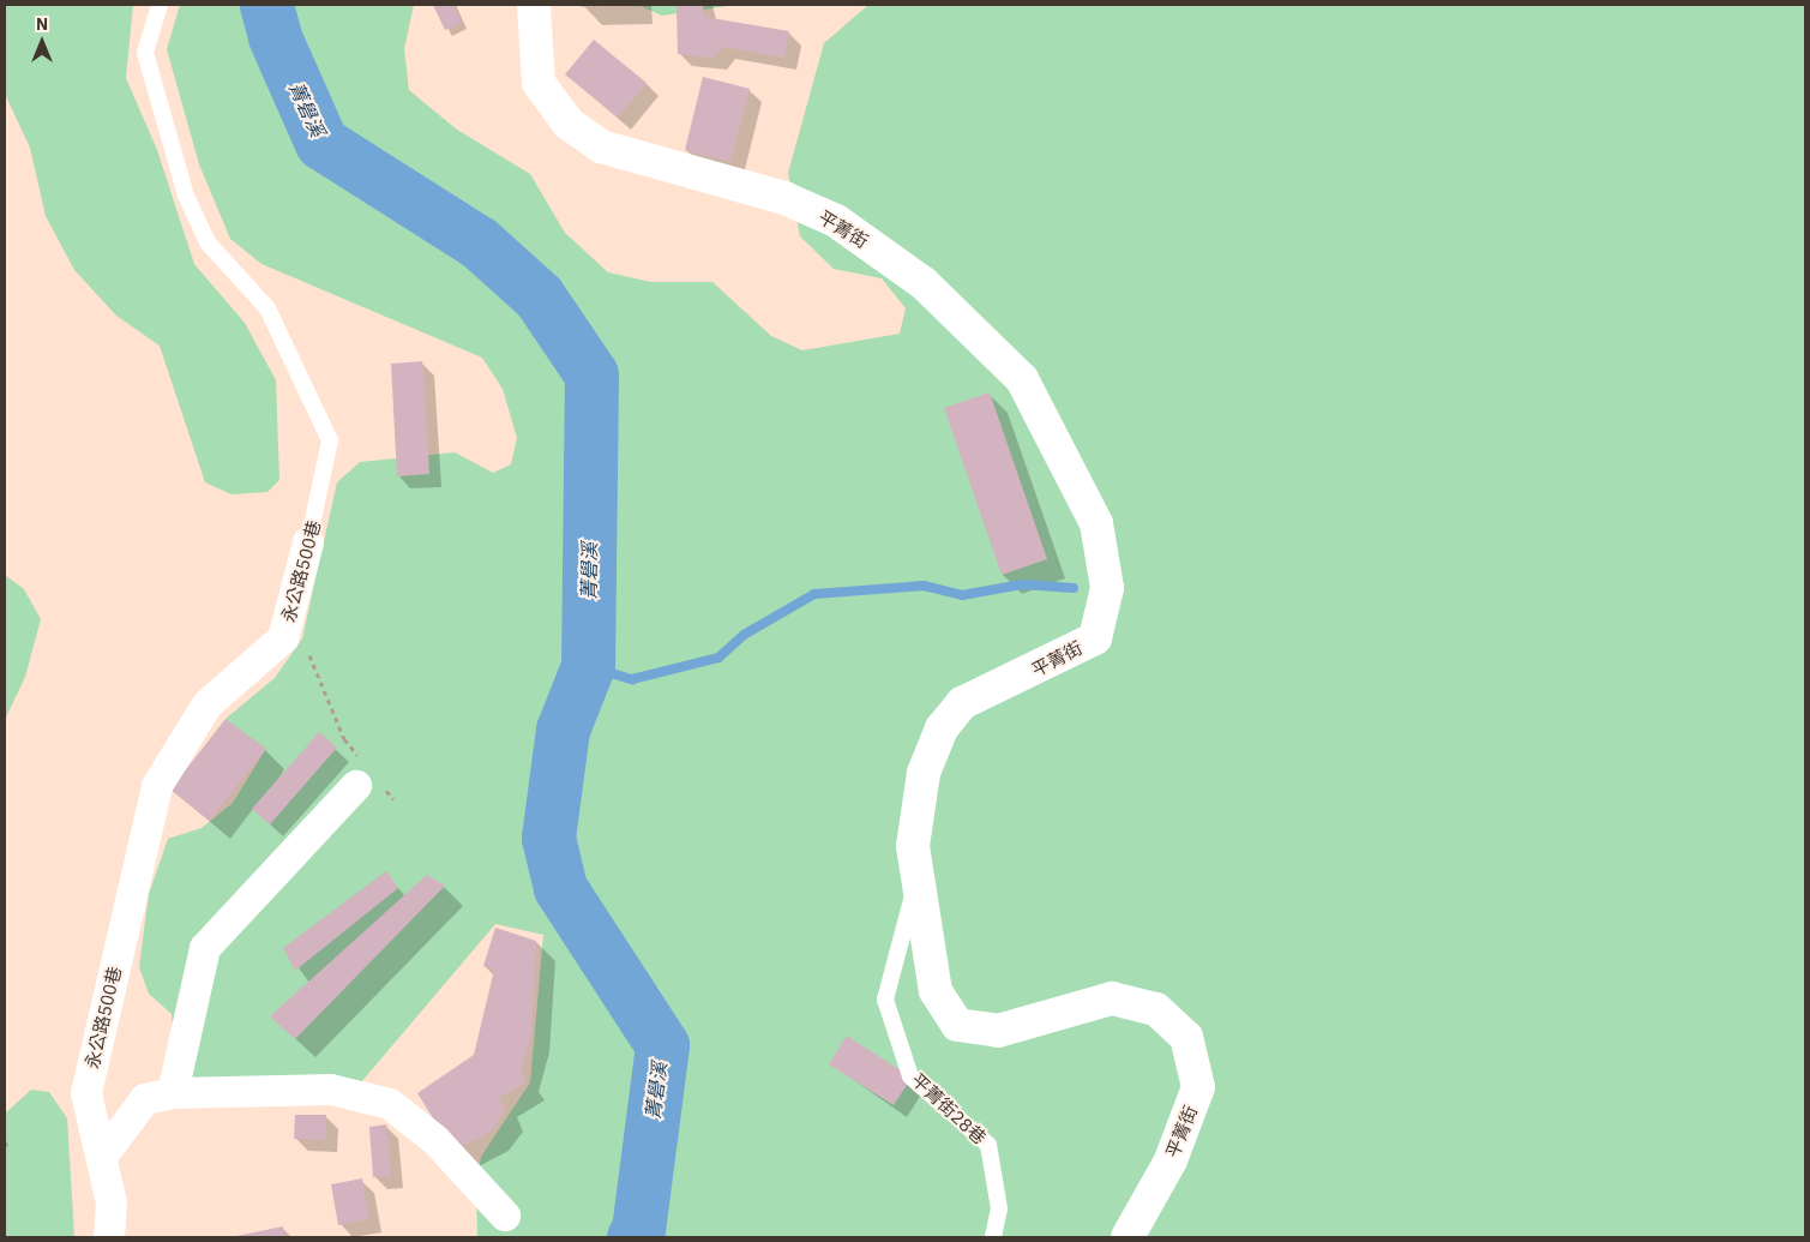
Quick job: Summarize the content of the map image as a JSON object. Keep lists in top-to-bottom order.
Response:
{
  "streets": {
    "street": ["平菁街", "永公路500巷"],
    "lane": ["平菁街28巷"]
  },
  "crossings": [
    ["平菁街", "平菁街28巷"]
  ],
  "water": ["菁礐溪"],
  "north": "top"
}
